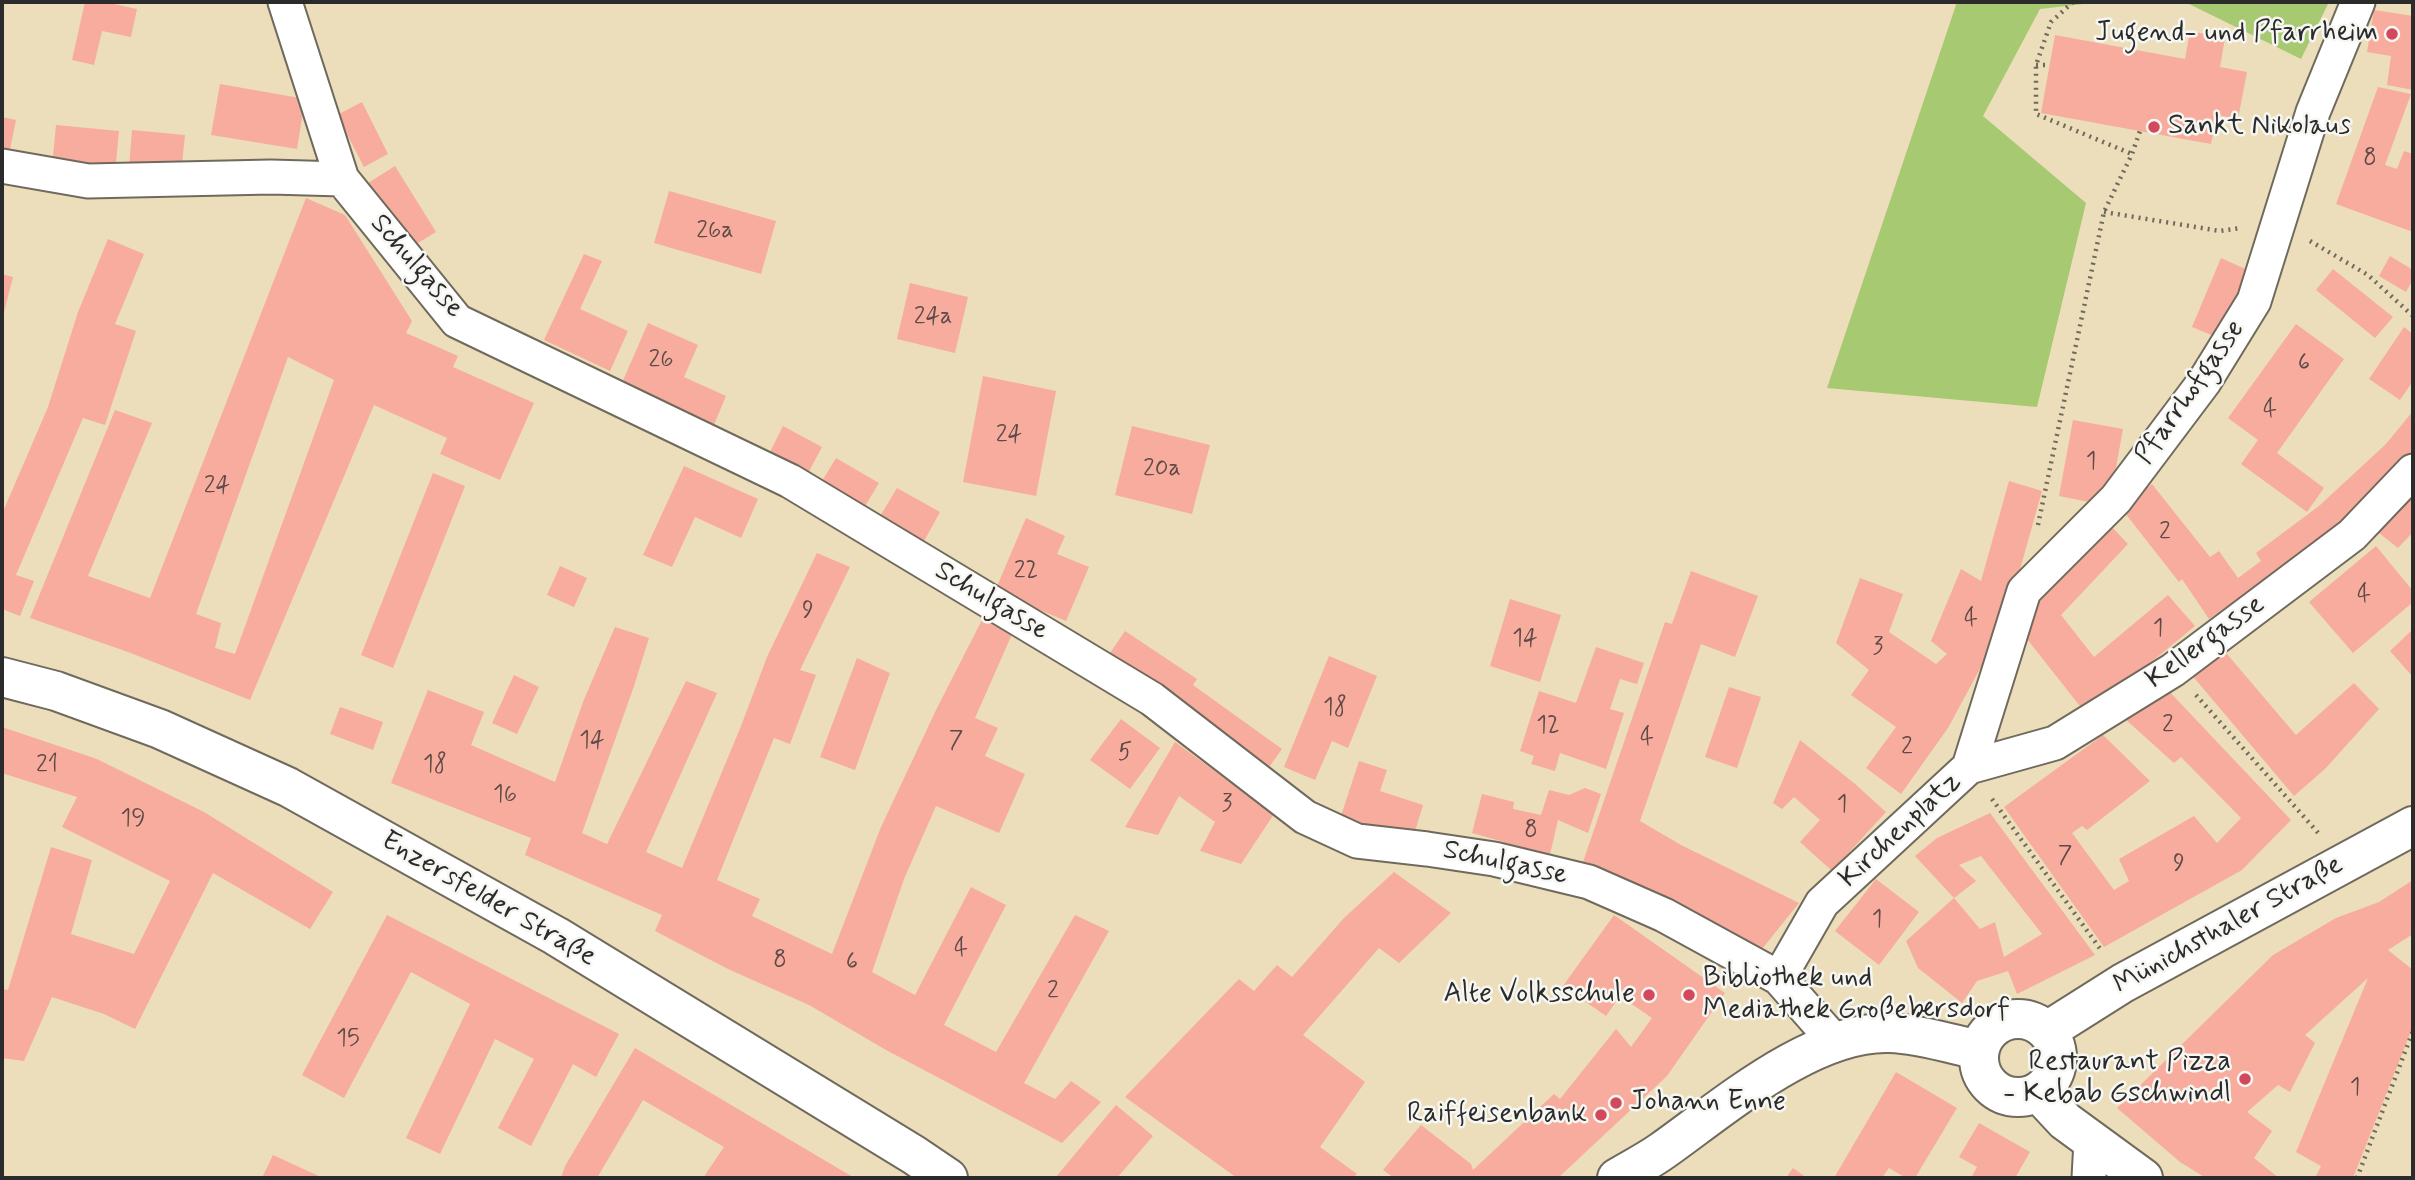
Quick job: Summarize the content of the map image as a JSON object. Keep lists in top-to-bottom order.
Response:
{
  "streets": {
    "street": [
      "Schulgasse",
      "Pfarrhofgasse",
      "Kellergasse",
      "Kirchenplatz",
      "Enzersfelder Straße",
      "Münichsthaler Straße"
    ]
  },
  "crossings": [
    ["Schulgasse", "Kirchenplatz"],
    ["Pfarrhofgasse", "Kirchenplatz"],
    ["Kellergasse", "Kirchenplatz"]
  ],
  "places": [
    "Jugend- und Pfarrheim",
    "Sankt Nikolaus",
    "Alte Volksschule",
    "Bibliothek und Mediathek Großebersdorf",
    "Restaurant Pizza - Kebab Gschwindl",
    "Johann Enne",
    "Raiffeisenbank"
  ],
  "house_numbers": [
    "8",
    "26a",
    "24a",
    "26",
    "6",
    "4",
    "24",
    "1",
    "20a",
    "24",
    "2",
    "22",
    "4",
    "9",
    "4",
    "1",
    "14",
    "3",
    "18",
    "2",
    "12",
    "4",
    "14",
    "7",
    "2",
    "5",
    "21",
    "18",
    "16",
    "3",
    "1",
    "19",
    "8",
    "7",
    "9",
    "1",
    "4",
    "8",
    "6",
    "2",
    "15",
    "1"
  ]
}
